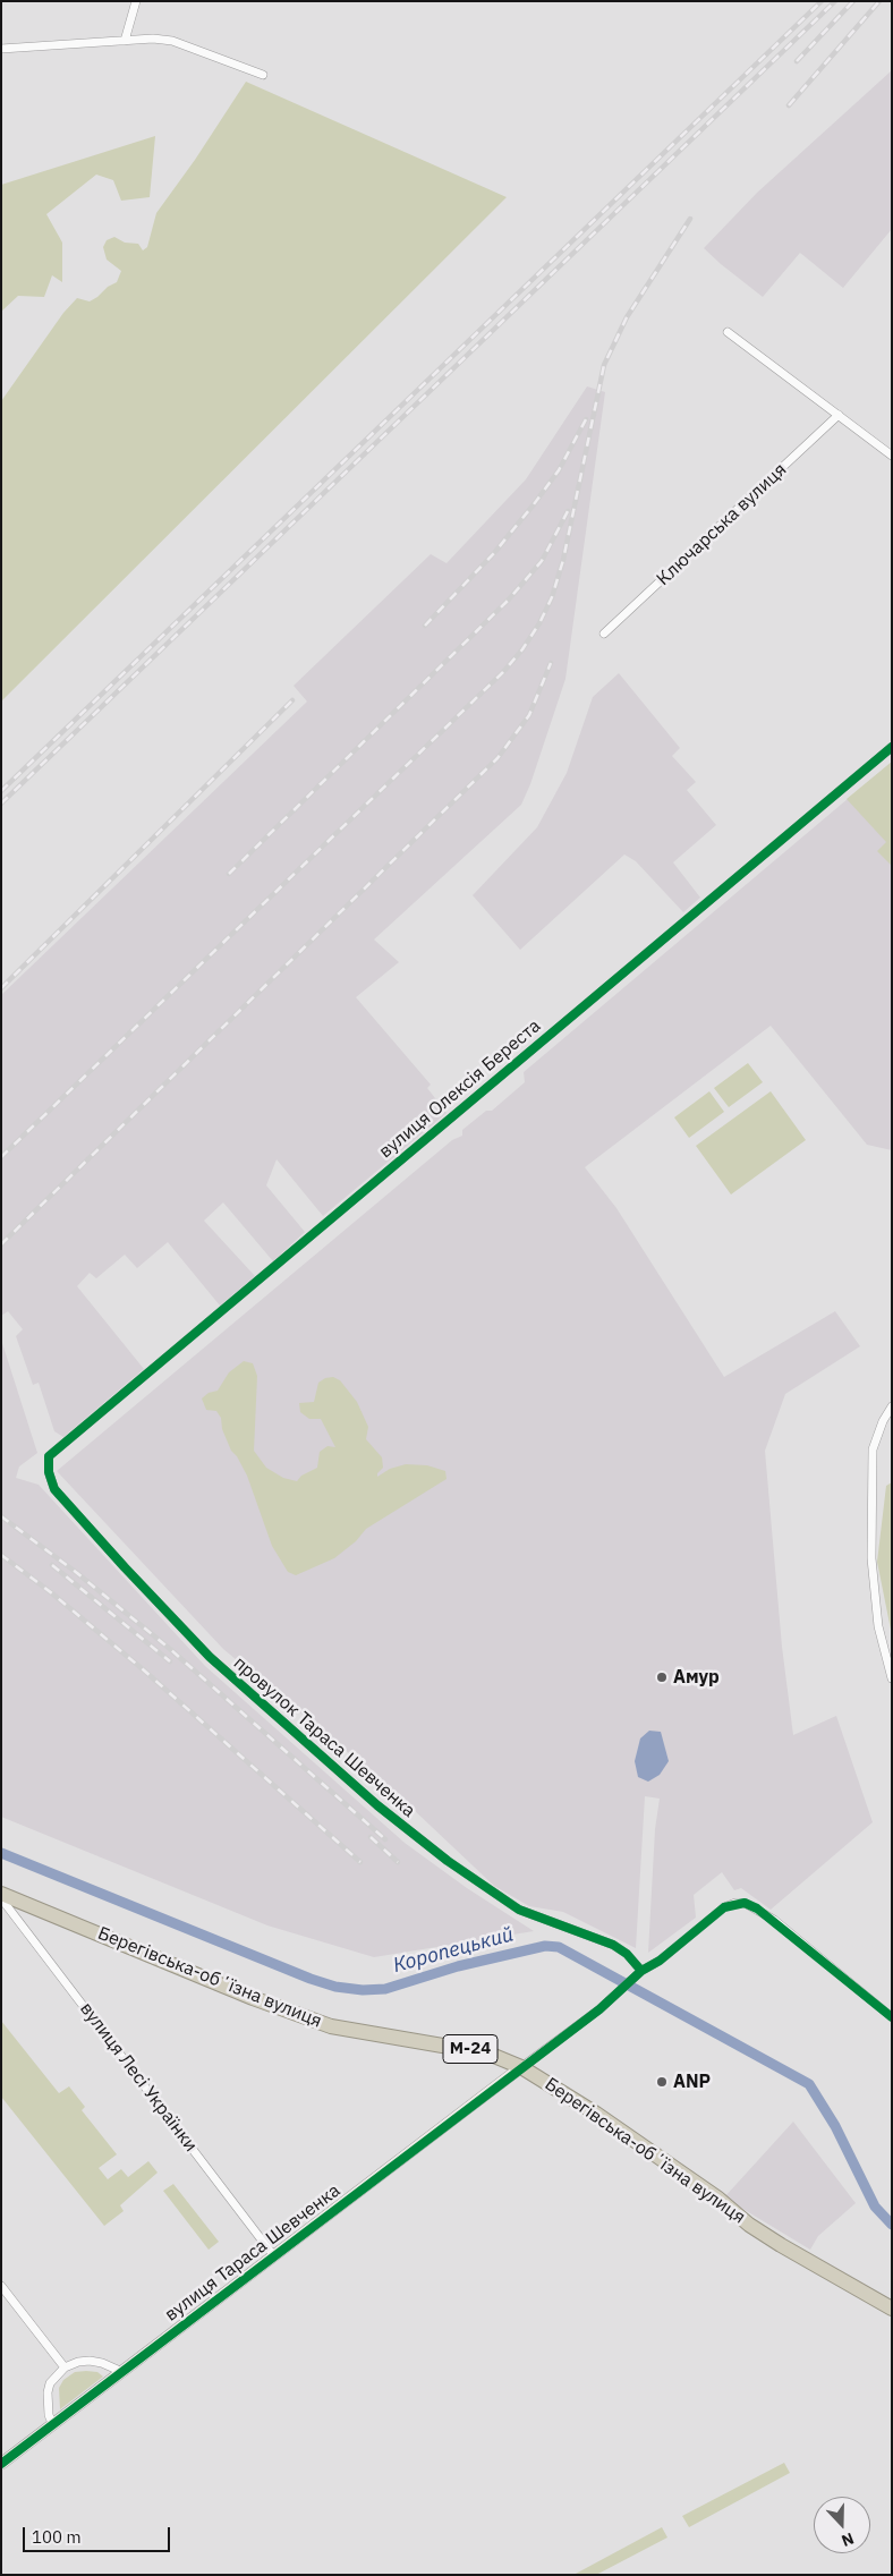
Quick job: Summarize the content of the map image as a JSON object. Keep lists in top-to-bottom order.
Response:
{
  "streets": {
    "highway": ["Берегівська-обʼїзна вулиця", "М-24"],
    "street": [
      "Ключарська вулиця",
      "вулиця Олексія Береста",
      "провулок Тараса Шевченка",
      "вулиця Лесі Українки",
      "вулиця Тараса Шевченка"
    ]
  },
  "crossings": [
    ["вулиця Олексія Береста", "провулок Тараса Шевченка"],
    ["Берегівська-обʼїзна вулиця", "вулиця Лесі Українки"],
    ["Берегівська-обʼїзна вулиця", "вулиця Тараса Шевченка"],
    ["вулиця Лесі Українки", "вулиця Тараса Шевченка"]
  ],
  "water": ["Коропецький"],
  "places": ["Амур", "ANP"],
  "scale_bar": "100 m",
  "north": "bottom"
}
